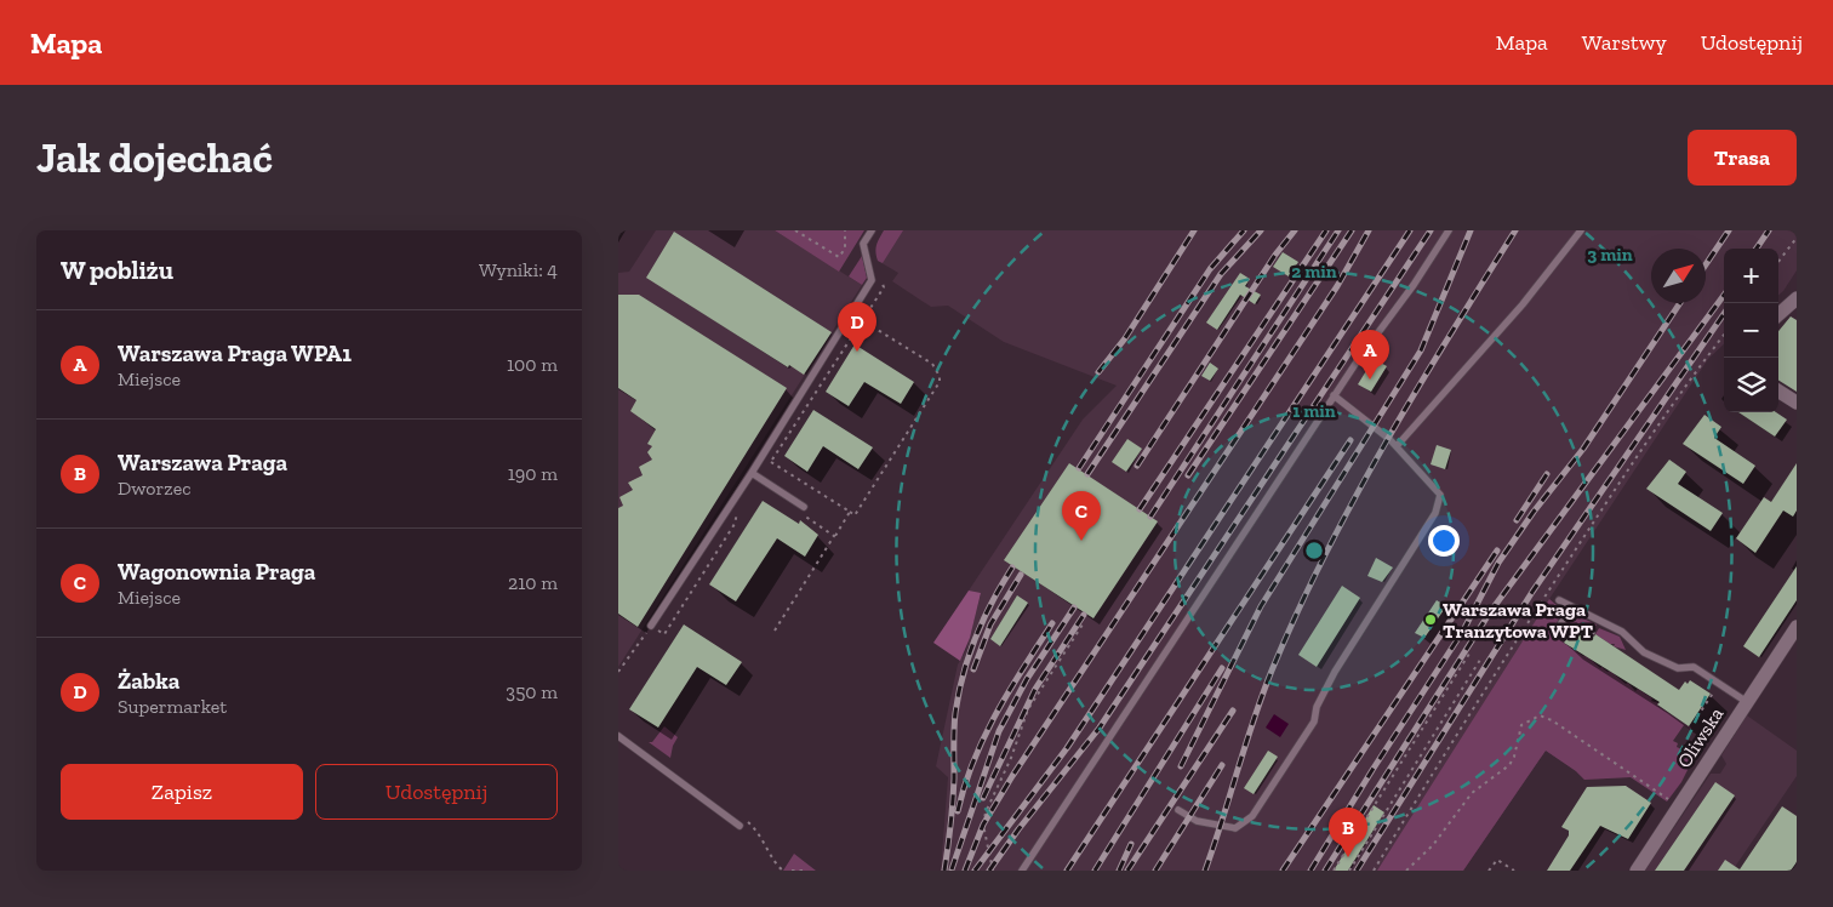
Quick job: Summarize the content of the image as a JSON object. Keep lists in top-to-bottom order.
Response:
{
  "streets": {
    "street": ["Oliwska"]
  },
  "places": ["Warszawa Praga Tranzytowa WPT"],
  "north": "top right",
  "page": {
    "header": "Mapa",
    "nav": ["Mapa", "Warstwy", "Udostępnij"],
    "buttons": [
      "Trasa",
      ["Zapisz", "Udostępnij"]
    ],
    "title": "Jak dojechać",
    "heading": ["W pobliżu", "Wyniki: 4"],
    "map_buttons": ["+", "−"],
    "pins": [
      "D",
      "A",
      "C",
      "B"
    ],
    "list": [
      {
        "mark": "A",
        "name": "Warszawa Praga WPA1",
        "note": "Miejsce",
        "value": "100 m"
      },
      {
        "mark": "B",
        "name": "Warszawa Praga",
        "note": "Dworzec",
        "value": "190 m"
      },
      {
        "mark": "C",
        "name": "Wagonownia Praga",
        "note": "Miejsce",
        "value": "210 m"
      },
      {
        "mark": "D",
        "name": "Żabka",
        "note": "Supermarket",
        "value": "350 m"
      }
    ]
  },
  "rings": ["3 min", "2 min", "1 min"]
}
